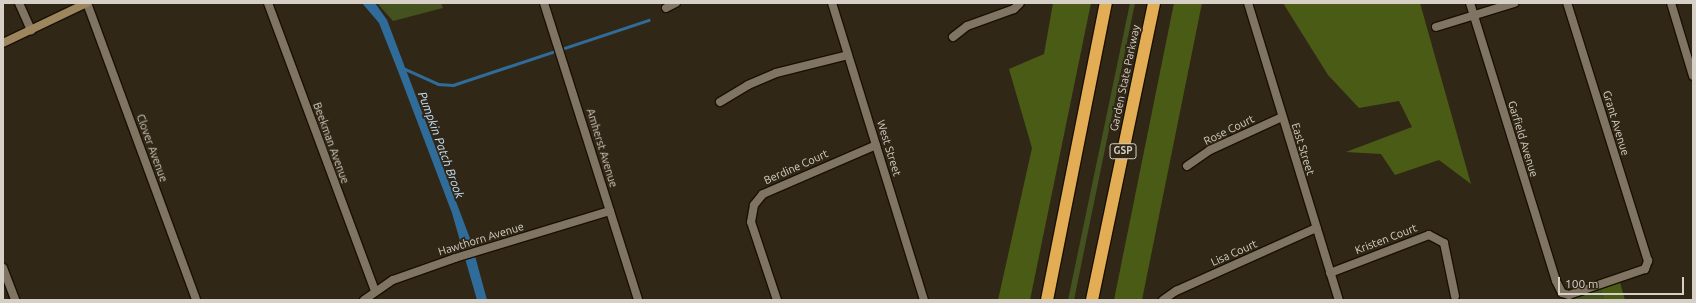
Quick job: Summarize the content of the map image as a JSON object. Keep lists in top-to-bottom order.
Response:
{
  "streets": {
    "highway": ["Garden State Parkway", "GSP"],
    "street": [
      "Grant Avenue",
      "Rose Court",
      "Garfield Avenue",
      "Beekman Avenue",
      "Clover Avenue",
      "Amherst Avenue",
      "West Street",
      "East Street",
      "Berdine Court",
      "Hawthorn Avenue",
      "Kristen Court",
      "Lisa Court"
    ]
  },
  "crossings": [
    ["Grant Avenue", "Garfield Avenue"],
    ["Rose Court", "East Street"],
    ["Beekman Avenue", "Hawthorn Avenue"],
    ["Amherst Avenue", "Hawthorn Avenue"],
    ["West Street", "Berdine Court"],
    ["East Street", "Kristen Court"],
    ["East Street", "Lisa Court"]
  ],
  "water": ["Pumpkin Patch Brook"],
  "scale_bar": "100 m"
}
